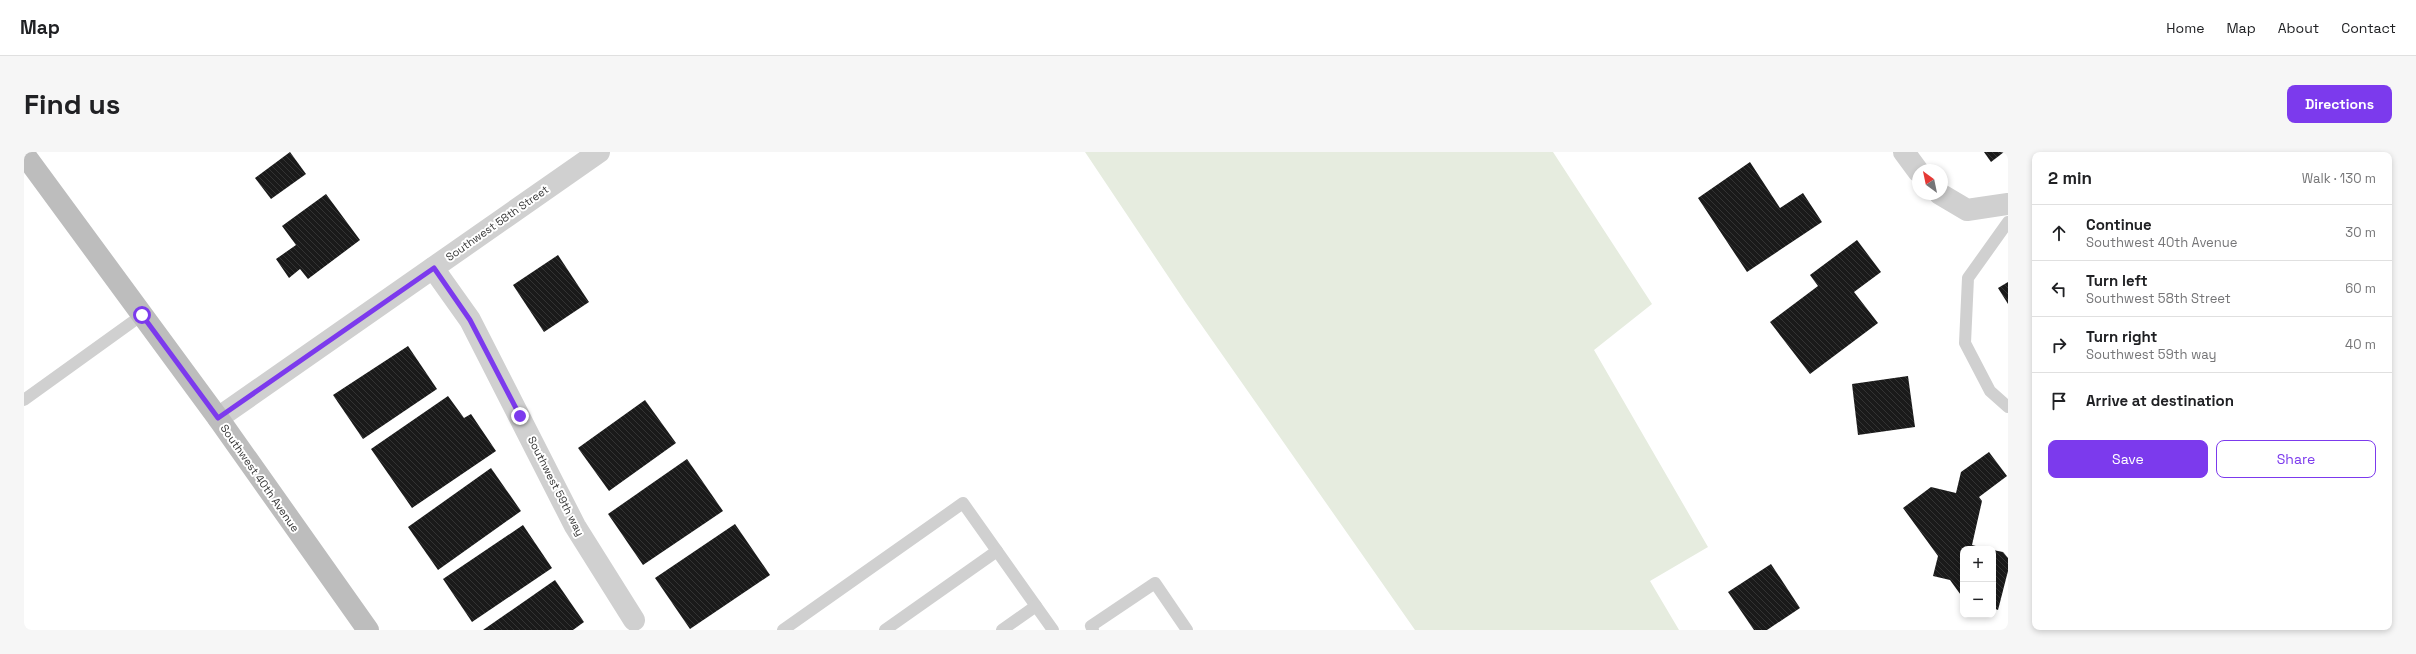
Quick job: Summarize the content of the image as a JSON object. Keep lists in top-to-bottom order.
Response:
{
  "streets": {
    "street": ["Southwest 58th Street", "Southwest 40th Avenue", "Southwest 59th way"]
  },
  "crossings": [
    ["Southwest 58th Street", "Southwest 40th Avenue"],
    ["Southwest 58th Street", "Southwest 59th way"]
  ],
  "north": "top left",
  "page": {
    "header": "Map",
    "nav": [
      "Home",
      "Map",
      "About",
      "Contact"
    ],
    "buttons": [
      "Directions",
      ["Save", "Share"]
    ],
    "title": "Find us",
    "heading": ["2 min", "Walk · 130 m"],
    "list": [
      ["Continue", "Southwest 40th Avenue", "30 m"],
      ["Turn left", "Southwest 58th Street", "60 m"],
      ["Turn right", "Southwest 59th way", "40 m"],
      "Arrive at destination"
    ],
    "map_buttons": ["+", "−"]
  }
}
